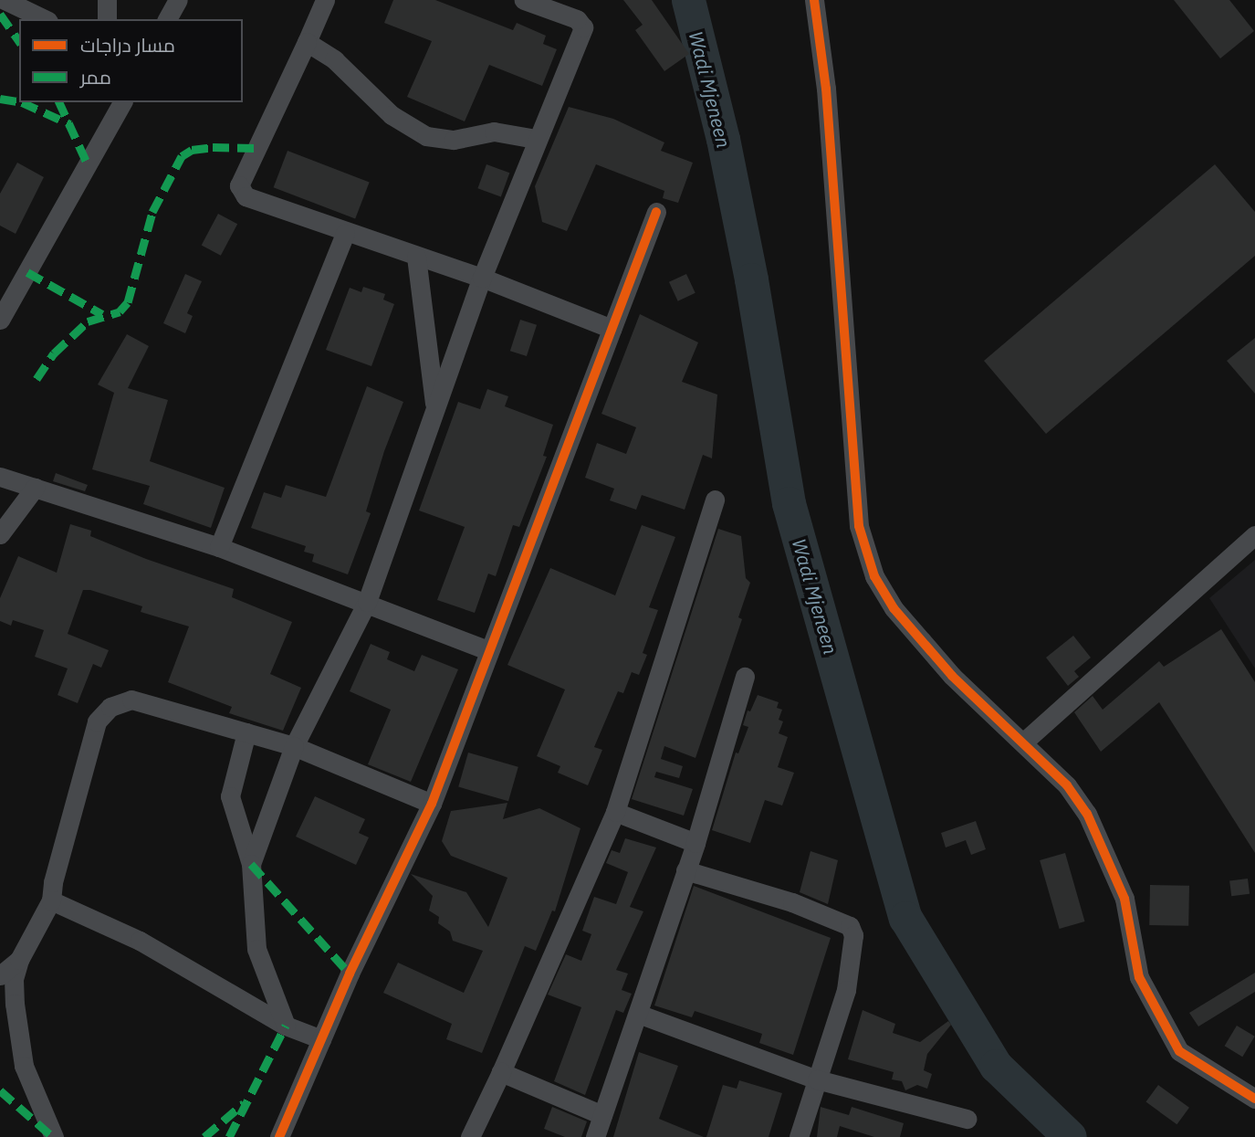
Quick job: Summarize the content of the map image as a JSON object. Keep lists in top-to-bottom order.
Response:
{
  "water": ["Wadi Mjeneen"],
  "legend": ["مسار دراجات", "ممر"]
}
